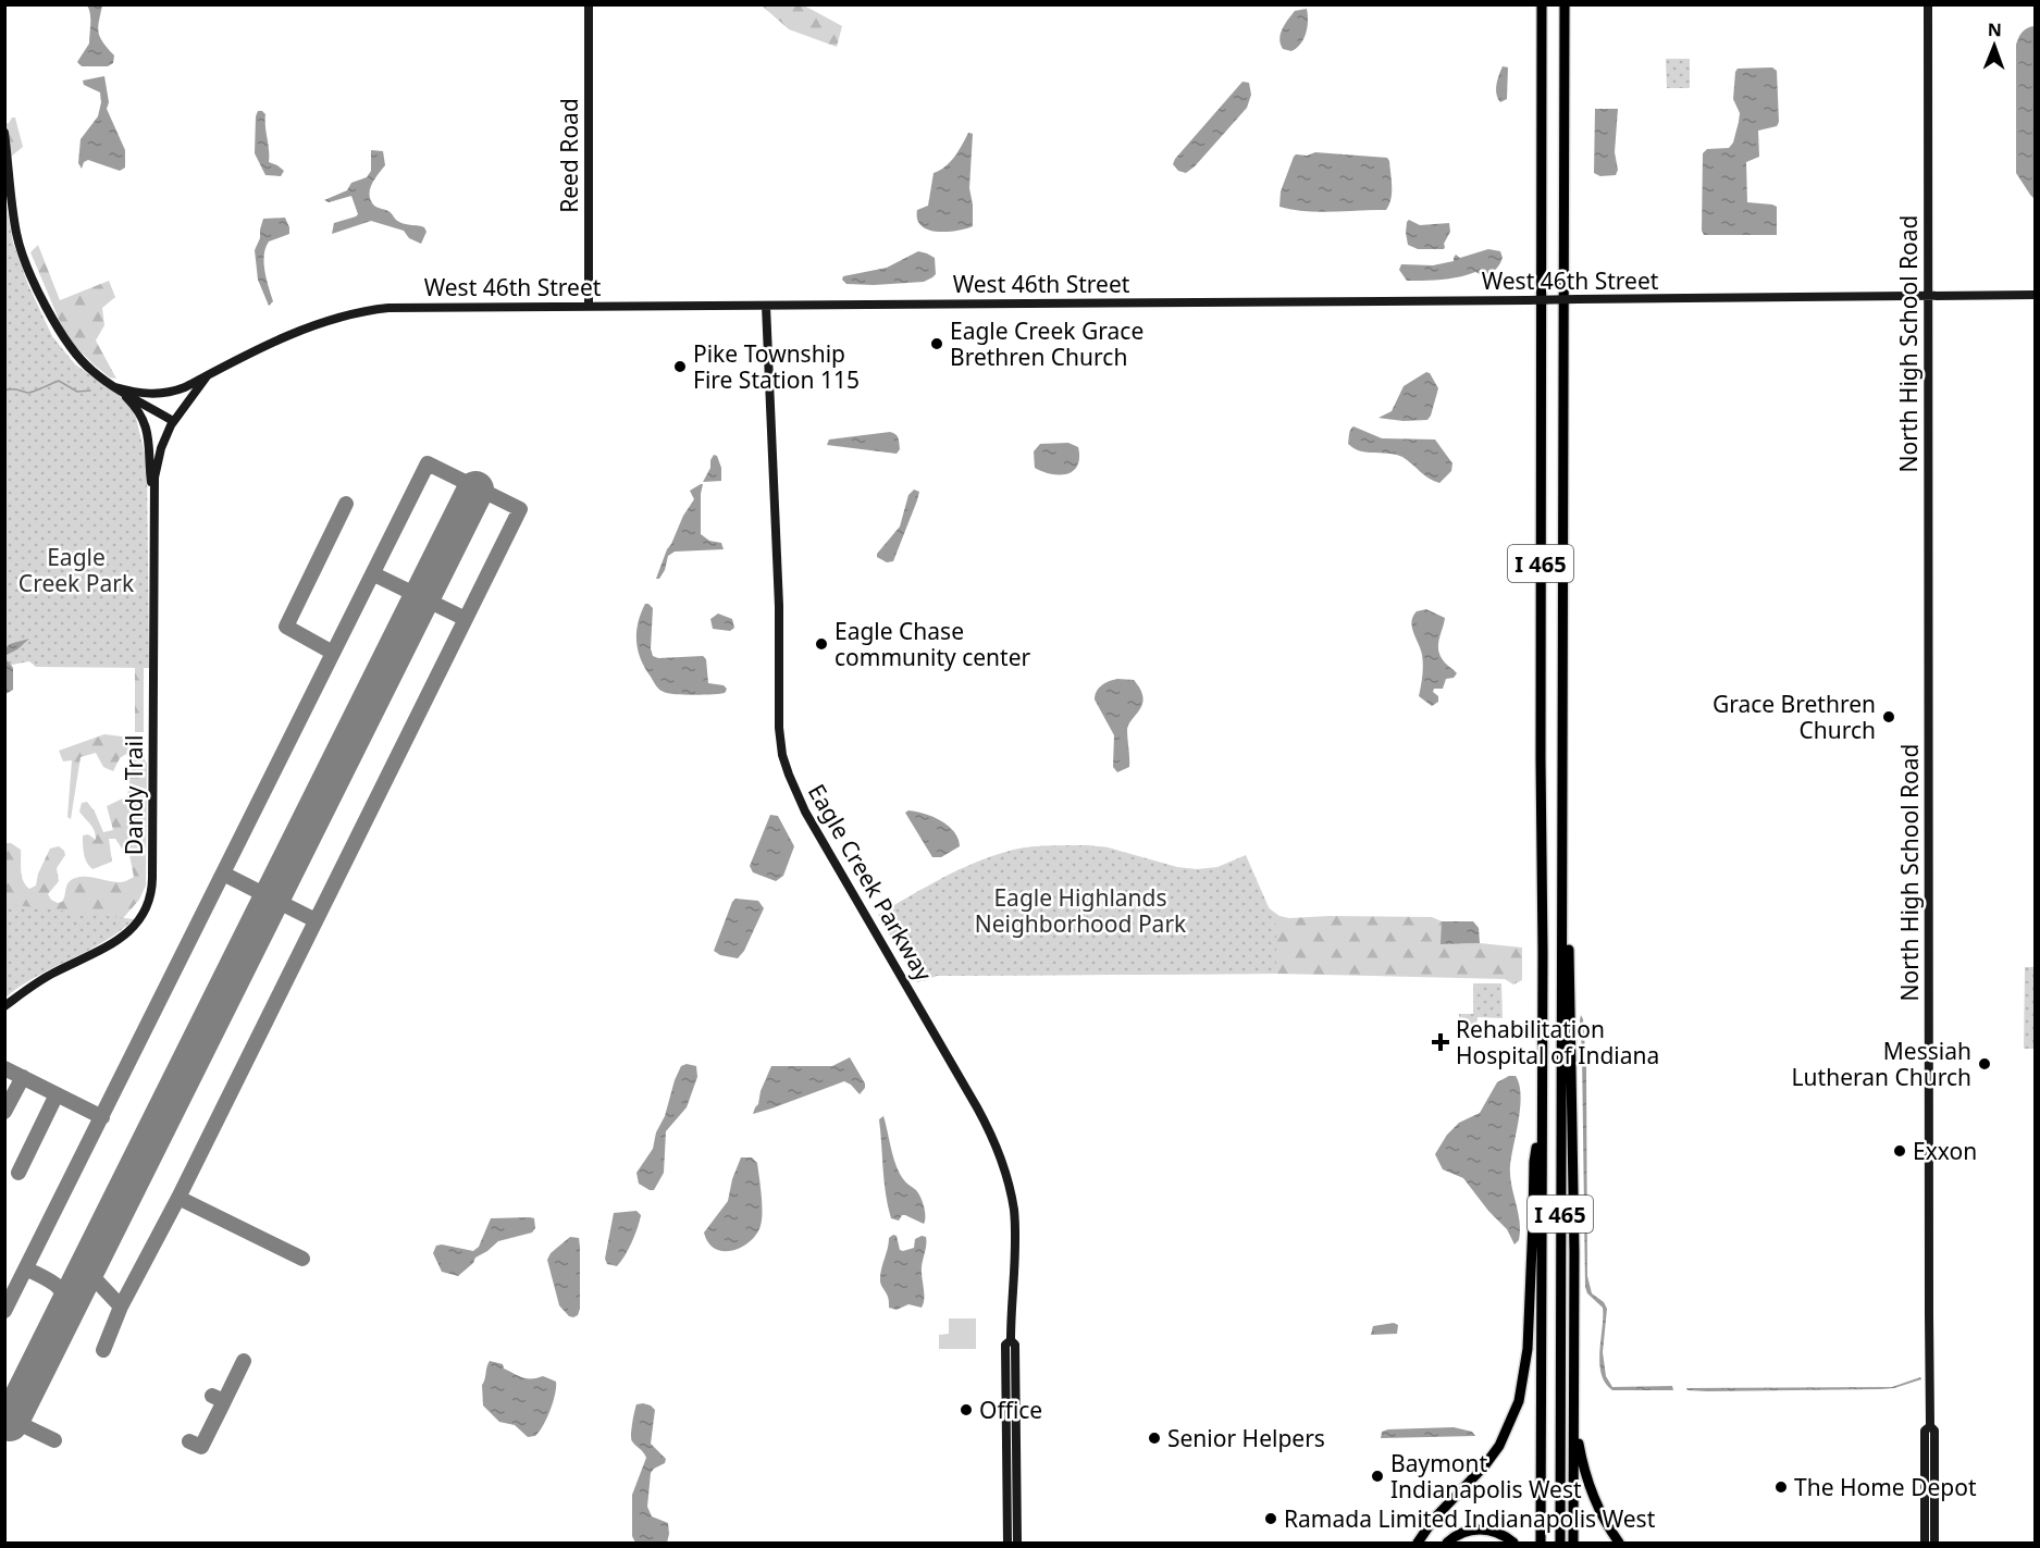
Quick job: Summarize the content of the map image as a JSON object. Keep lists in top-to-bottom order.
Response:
{
  "streets": {
    "highway": ["I 465"],
    "street": [
      "Reed Road",
      "West 46th Street",
      "North High School Road",
      "Dandy Trail",
      "Eagle Creek Parkway"
    ]
  },
  "crossings": [
    ["Reed Road", "West 46th Street"],
    ["West 46th Street", "North High School Road"],
    ["West 46th Street", "Dandy Trail"],
    ["West 46th Street", "Eagle Creek Parkway"]
  ],
  "parks": ["Eagle Creek Park", "Eagle Highlands Neighborhood Park"],
  "places": {
    "other": [
      "Eagle Creek Grace Brethren Church",
      "Pike Township Fire Station 115",
      "Eagle Chase community center",
      "Grace Brethren Church",
      "Messiah Lutheran Church",
      "Exxon",
      "Office",
      "Senior Helpers",
      "Baymont Indianapolis West",
      "The Home Depot",
      "Ramada Limited Indianapolis West"
    ],
    "health": ["Rehabilitation Hospital of Indiana"]
  },
  "north": "top"
}
